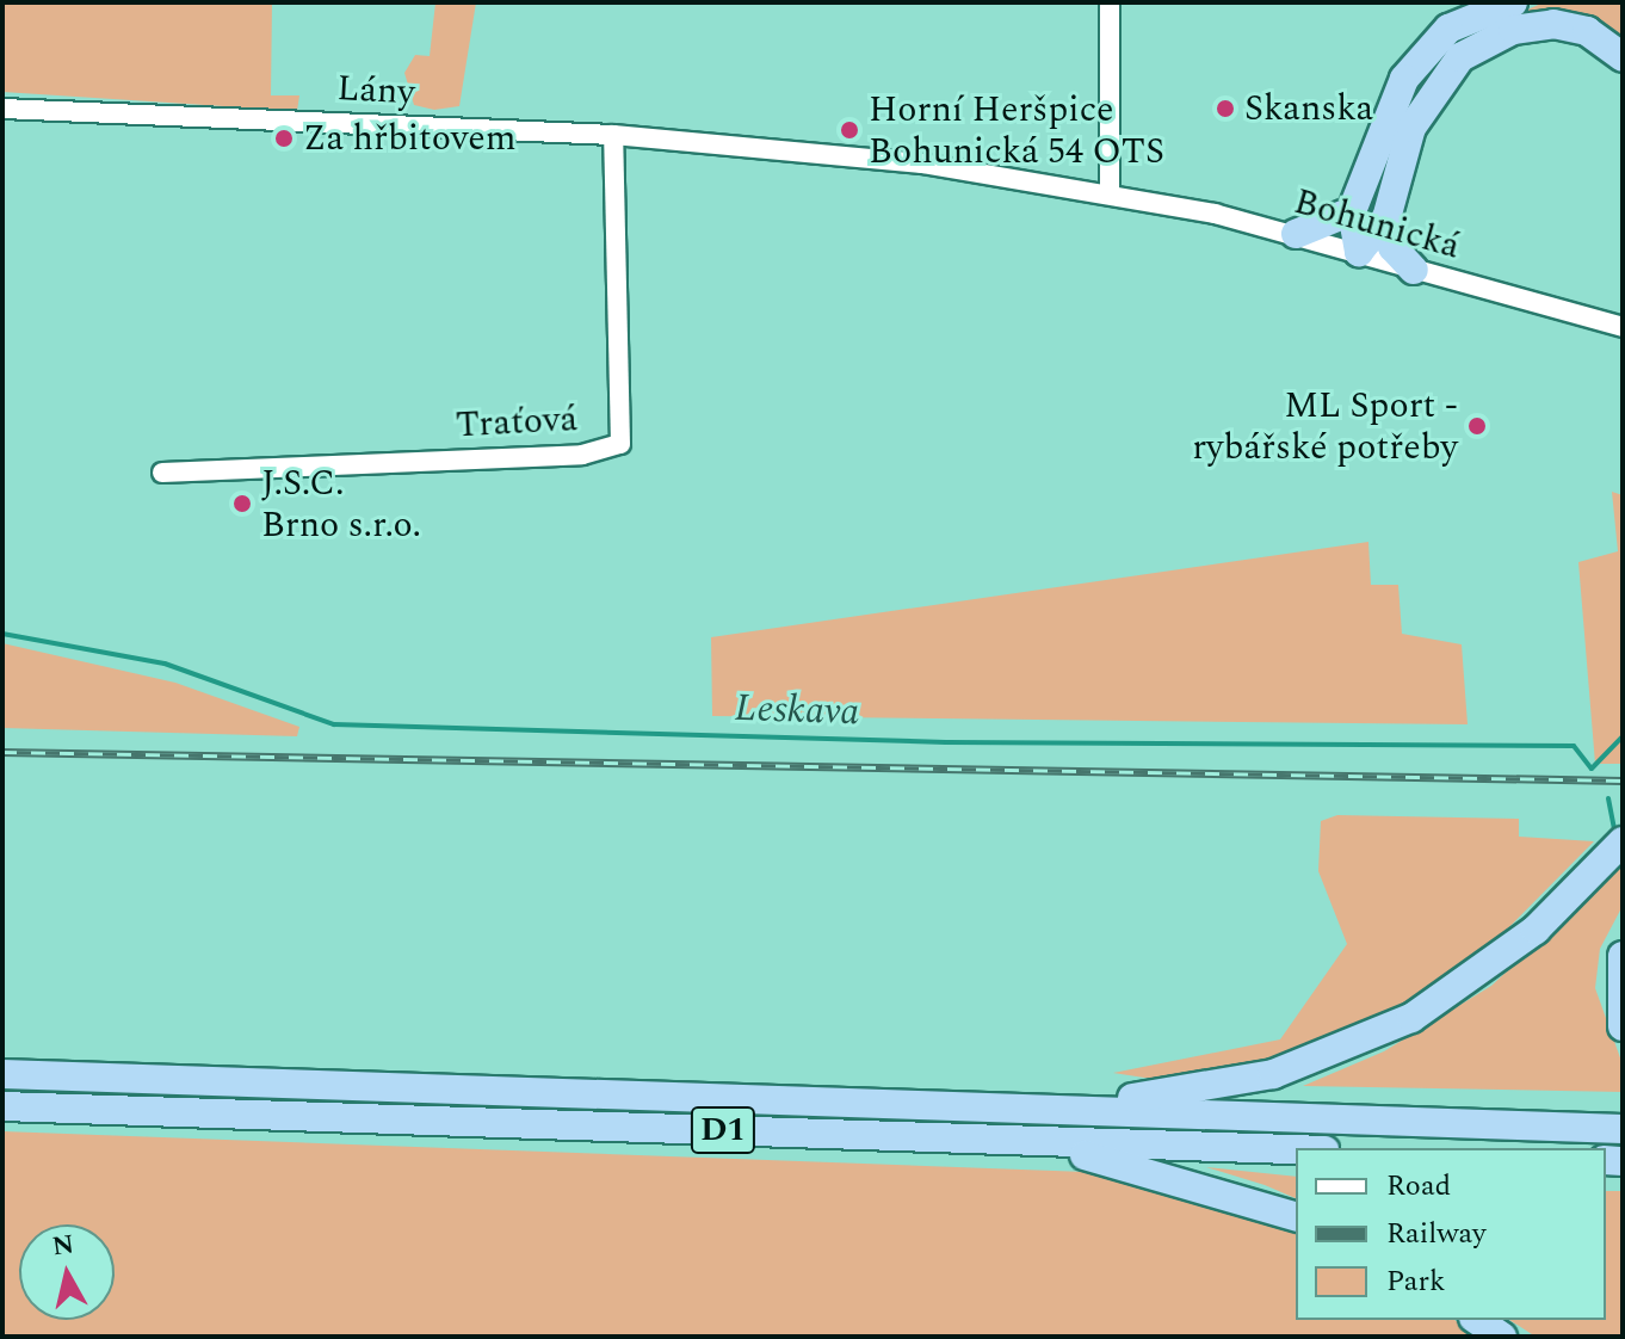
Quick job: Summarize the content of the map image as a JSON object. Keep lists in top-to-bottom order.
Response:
{
  "streets": {
    "highway": ["D1"],
    "street": ["Lány", "Bohunická", "Traťová"]
  },
  "crossings": [
    ["Lány", "Bohunická"],
    ["Lány", "Traťová"]
  ],
  "water": ["Leskava"],
  "places": [
    "Skanska",
    "Horní Heršpice Bohunická 54 OTS",
    "Za hřbitovem",
    "ML Sport - rybářské potřeby",
    "J.S.C. Brno s.r.o."
  ],
  "legend": ["Road", "Railway", "Park"],
  "north": "top"
}
